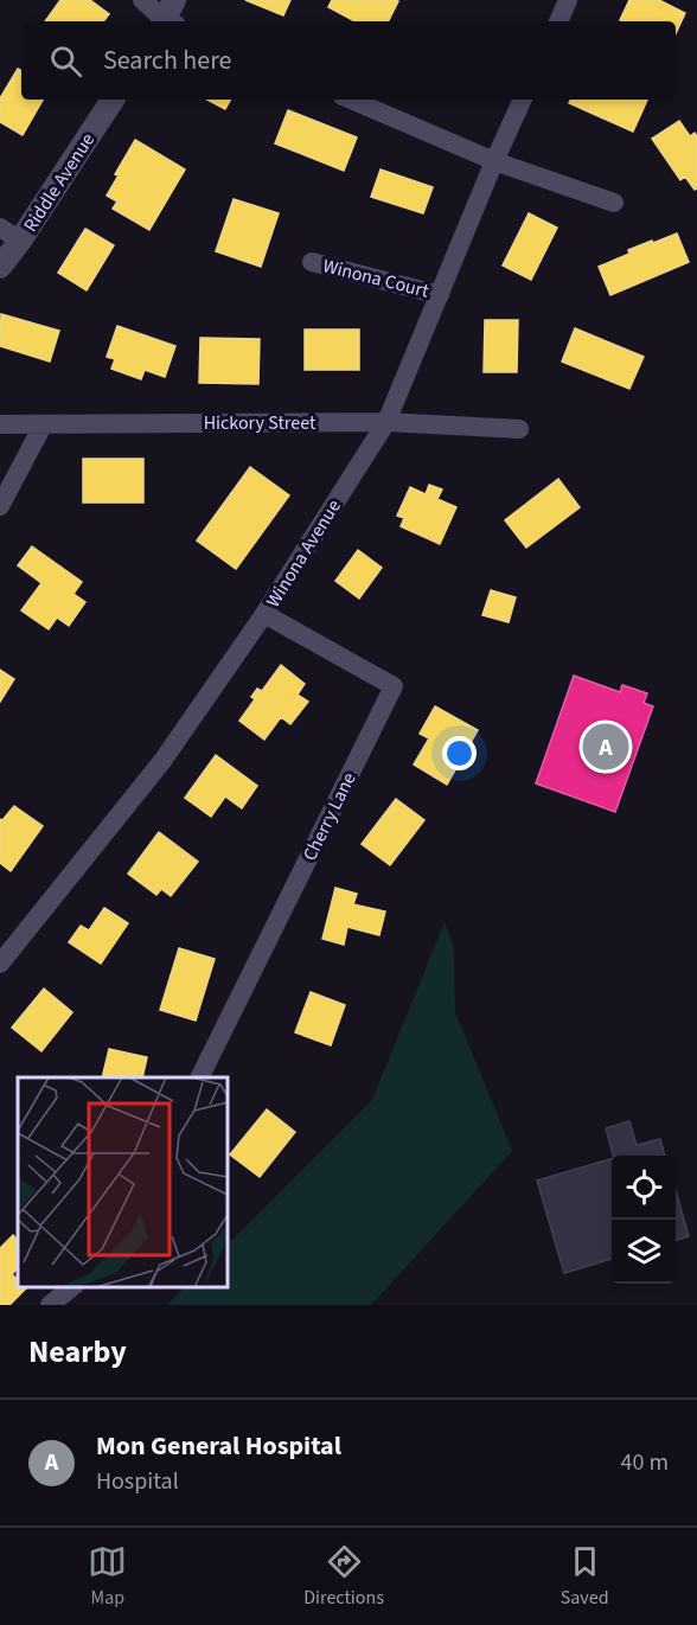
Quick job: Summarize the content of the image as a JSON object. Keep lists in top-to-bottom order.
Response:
{
  "streets": {
    "street": [
      "Riddle Avenue",
      "Winona Court",
      "Hickory Street",
      "Winona Avenue",
      "Cherry Lane"
    ]
  },
  "crossings": [
    ["Winona Court", "Winona Avenue"],
    ["Hickory Street", "Winona Avenue"],
    ["Winona Avenue", "Cherry Lane"]
  ],
  "page": {
    "search": "Search here",
    "pins": "A",
    "heading": "Nearby",
    "list": [
      {
        "mark": "A",
        "name": "Mon General Hospital",
        "note": "Hospital",
        "value": "40 m"
      }
    ],
    "nav": ["Map", "Directions", "Saved"]
  }
}
